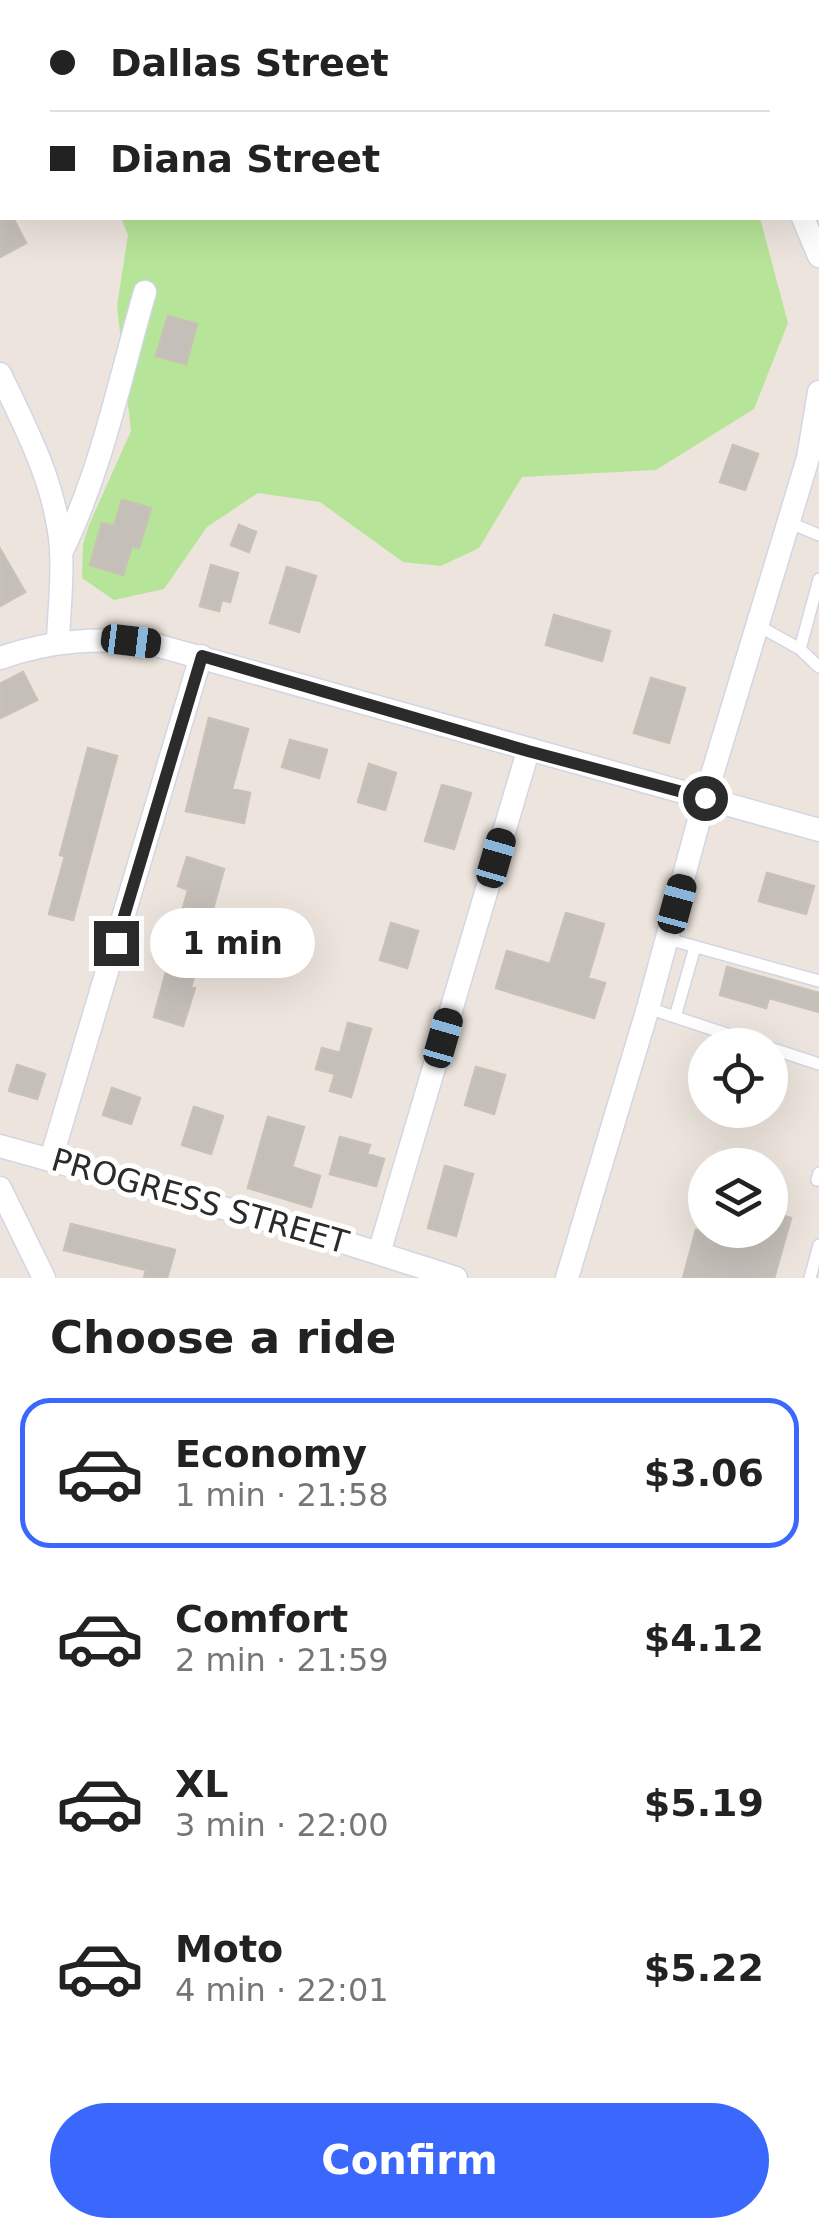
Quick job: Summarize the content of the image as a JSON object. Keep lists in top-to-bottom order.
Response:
{
  "streets": {
    "street": ["PROGRESS STREET"]
  },
  "page": {
    "banner": ["Dallas Street", "Diana Street"],
    "bubble": "1 min",
    "heading": "Choose a ride",
    "list": [
      {
        "name": "Economy",
        "note": "1 min · 21:58",
        "value": "$3.06"
      },
      {
        "name": "Comfort",
        "note": "2 min · 21:59",
        "value": "$4.12"
      },
      {
        "name": "XL",
        "note": "3 min · 22:00",
        "value": "$5.19"
      },
      {
        "name": "Moto",
        "note": "4 min · 22:01",
        "value": "$5.22"
      }
    ],
    "buttons": "Confirm"
  }
}
